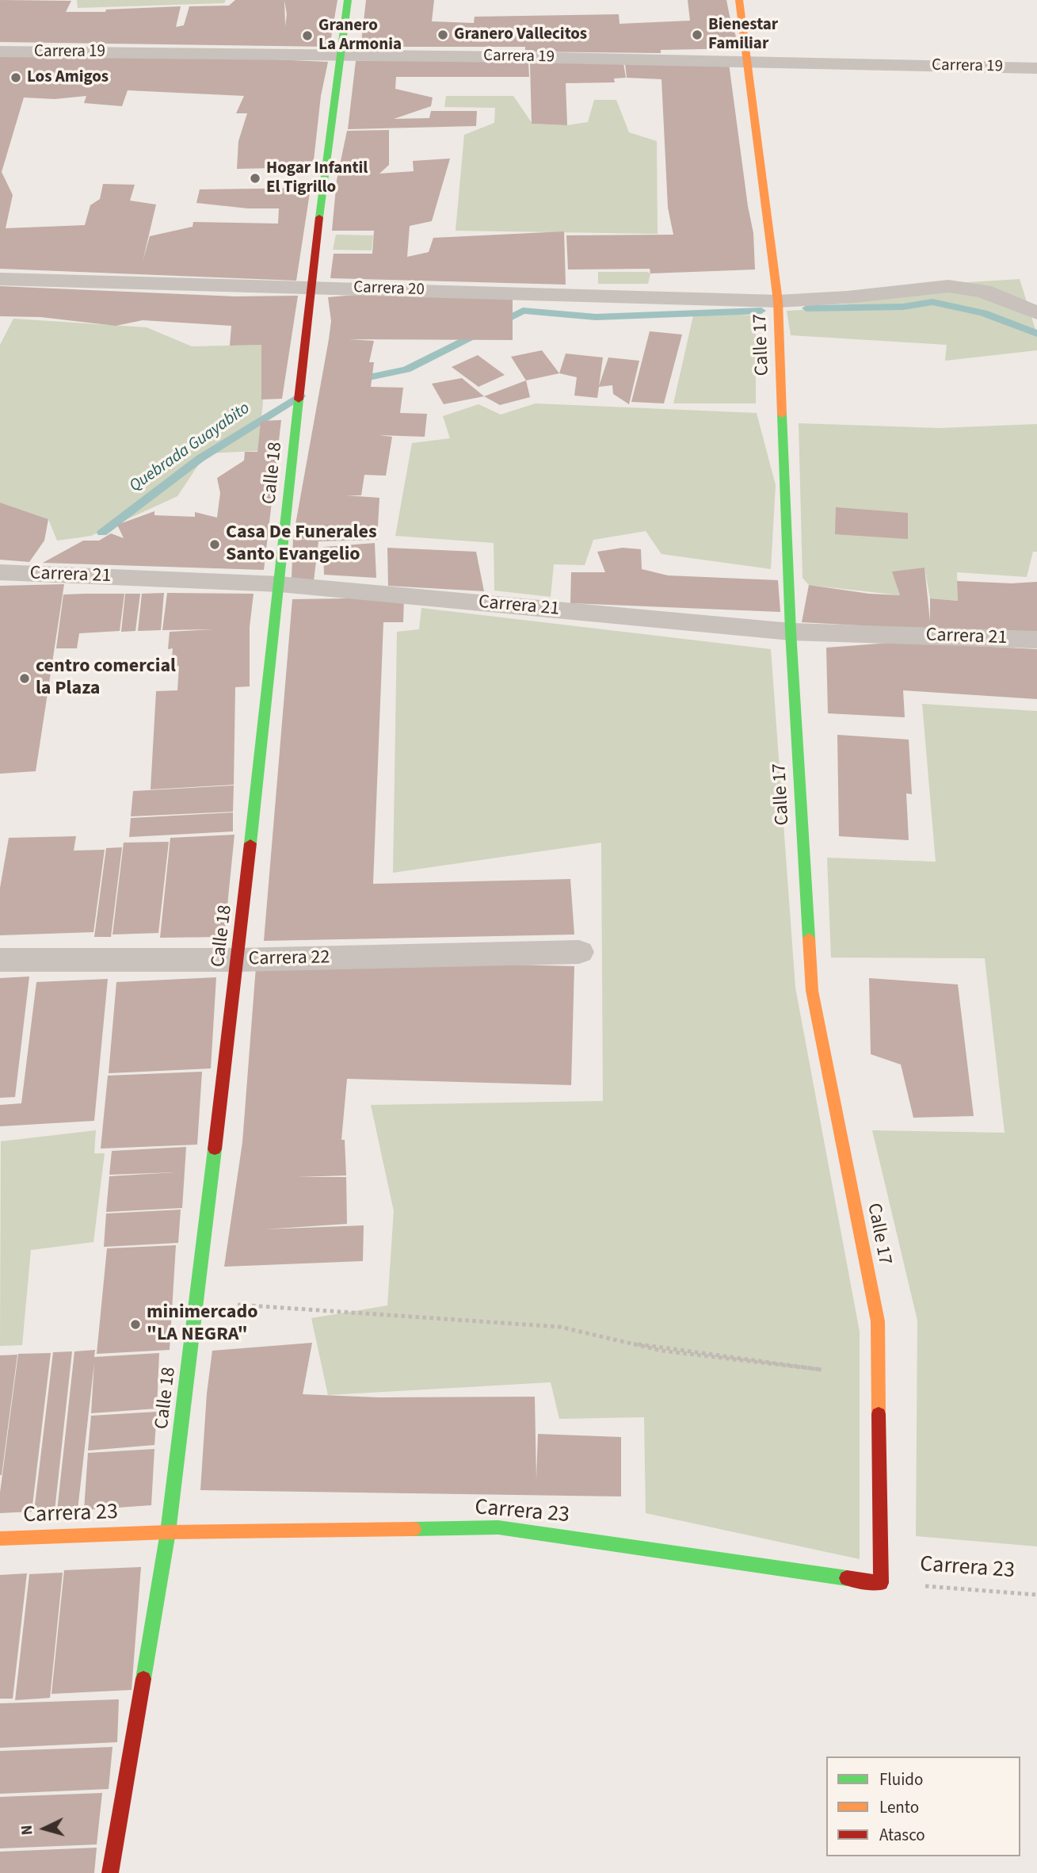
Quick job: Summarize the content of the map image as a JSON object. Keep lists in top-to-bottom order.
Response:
{
  "streets": {
    "street": [
      "Carrera 19",
      "Carrera 20",
      "Calle 17",
      "Calle 18",
      "Carrera 21",
      "Carrera 22",
      "Carrera 23"
    ]
  },
  "crossings": [
    ["Carrera 19", "Calle 17"],
    ["Carrera 19", "Calle 18"],
    ["Carrera 20", "Calle 17"],
    ["Carrera 20", "Calle 18"],
    ["Calle 17", "Carrera 21"],
    ["Calle 17", "Carrera 23"],
    ["Calle 18", "Carrera 21"],
    ["Calle 18", "Carrera 22"],
    ["Calle 18", "Carrera 23"]
  ],
  "water": ["Quebrada Guayabito"],
  "places": [
    "Granero Vallecitos",
    "Bienestar Familiar",
    "Granero La Armonia",
    "Los Amigos",
    "Hogar Infantil El Tigrillo",
    "Casa De Funerales Santo Evangelio",
    "centro comercial la Plaza",
    "minimercado \"LA NEGRA\""
  ],
  "legend": ["Fluido", "Lento", "Atasco"],
  "north": "left"
}
